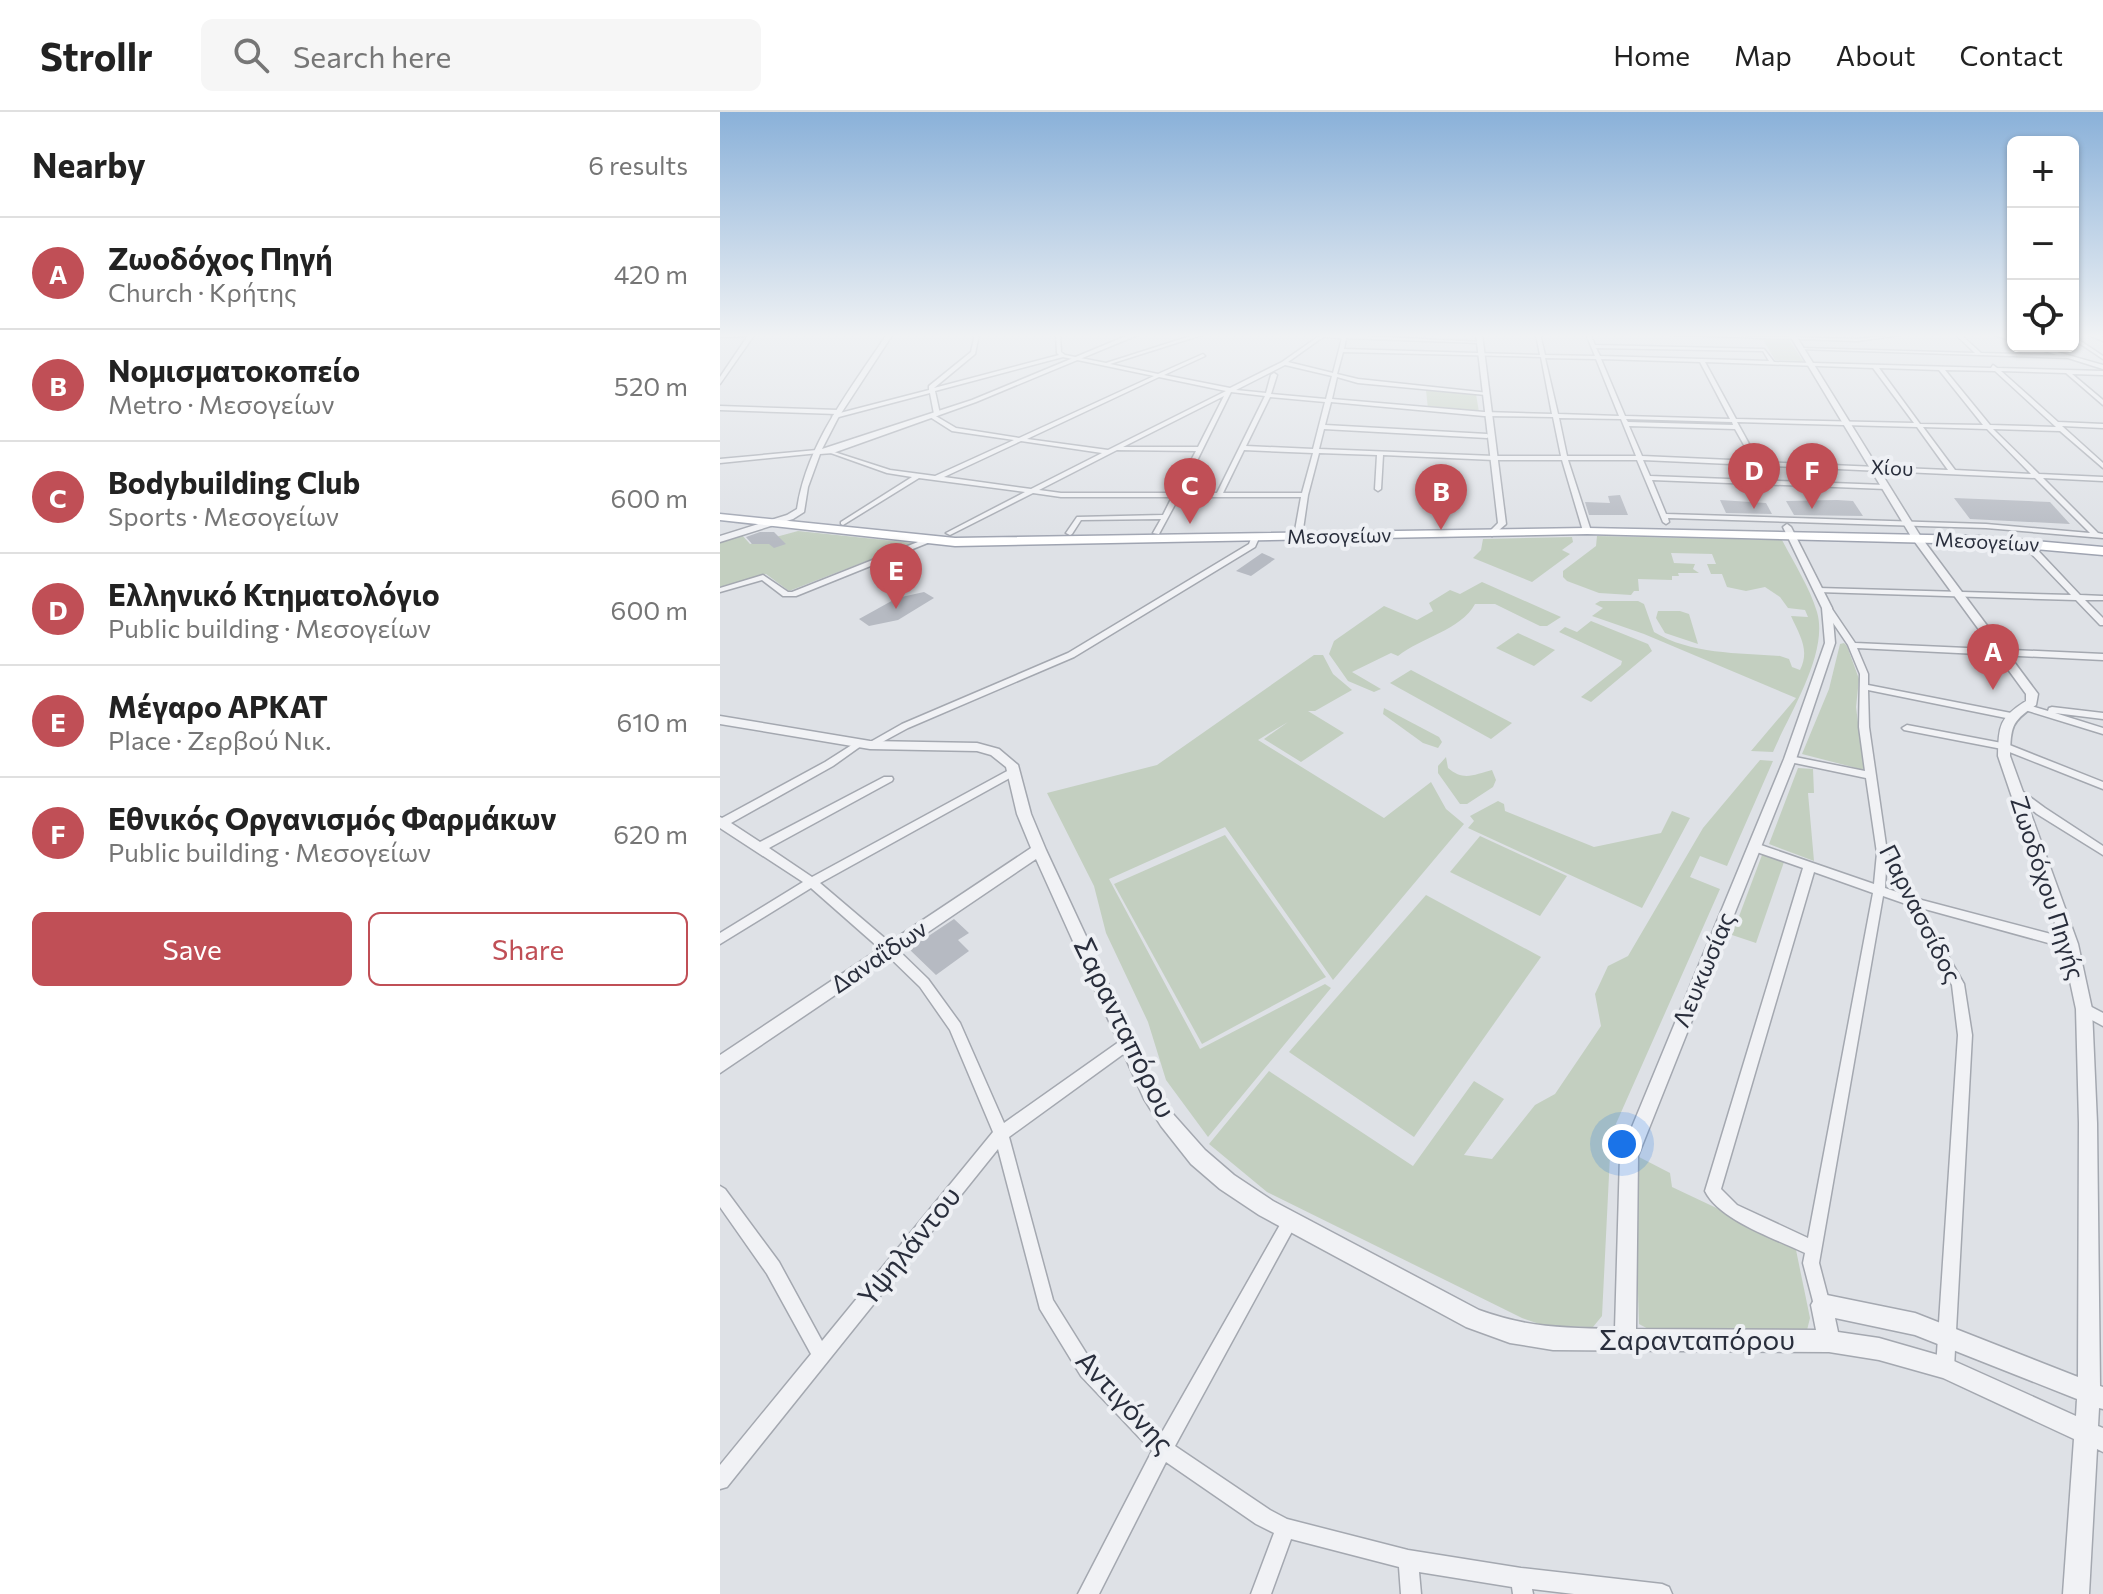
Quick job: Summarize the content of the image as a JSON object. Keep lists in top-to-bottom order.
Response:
{
  "streets": {
    "main road": ["Μεσογείων"],
    "street": [
      "Χίου",
      "Ζωοδόχου Πηγής",
      "Παρνασσίδος",
      "Δαναΐδων",
      "Λευκωσίας",
      "Σαρανταπόρου",
      "Υψηλάντου",
      "Αντιγόνης"
    ]
  },
  "crossings": [
    ["Μεσογείων", "Παρνασσίδος"],
    ["Ζωοδόχου Πηγής", "Σαρανταπόρου"],
    ["Παρνασσίδος", "Λευκωσίας"],
    ["Παρνασσίδος", "Σαρανταπόρου"],
    ["Δαναΐδων", "Σαρανταπόρου"],
    ["Δαναΐδων", "Αντιγόνης"],
    ["Λευκωσίας", "Σαρανταπόρου"],
    ["Σαρανταπόρου", "Υψηλάντου"],
    ["Υψηλάντου", "Αντιγόνης"]
  ],
  "page": {
    "header": "Strollr",
    "search": "Search here",
    "nav": [
      "Home",
      "Map",
      "About",
      "Contact"
    ],
    "heading": ["Nearby", "6 results"],
    "map_buttons": ["+", "−"],
    "list": [
      {
        "mark": "A",
        "name": "Ζωοδόχος Πηγή",
        "note": "Church · Κρήτης",
        "value": "420 m"
      },
      {
        "mark": "B",
        "name": "Νομισματοκοπείο",
        "note": "Metro · Μεσογείων",
        "value": "520 m"
      },
      {
        "mark": "C",
        "name": "Bodybuilding Club",
        "note": "Sports · Μεσογείων",
        "value": "600 m"
      },
      {
        "mark": "D",
        "name": "Ελληνικό Κτηματολόγιο",
        "note": "Public building · Μεσογείων",
        "value": "600 m"
      },
      {
        "mark": "E",
        "name": "Μέγαρο ΑΡΚΑΤ",
        "note": "Place · Ζερβού Νικ.",
        "value": "610 m"
      },
      {
        "mark": "F",
        "name": "Εθνικός Οργανισμός Φαρμάκων",
        "note": "Public building · Μεσογείων",
        "value": "620 m"
      }
    ],
    "pins": [
      "D",
      "F",
      "C",
      "B",
      "E",
      "A"
    ],
    "buttons": ["Save", "Share"]
  }
}
